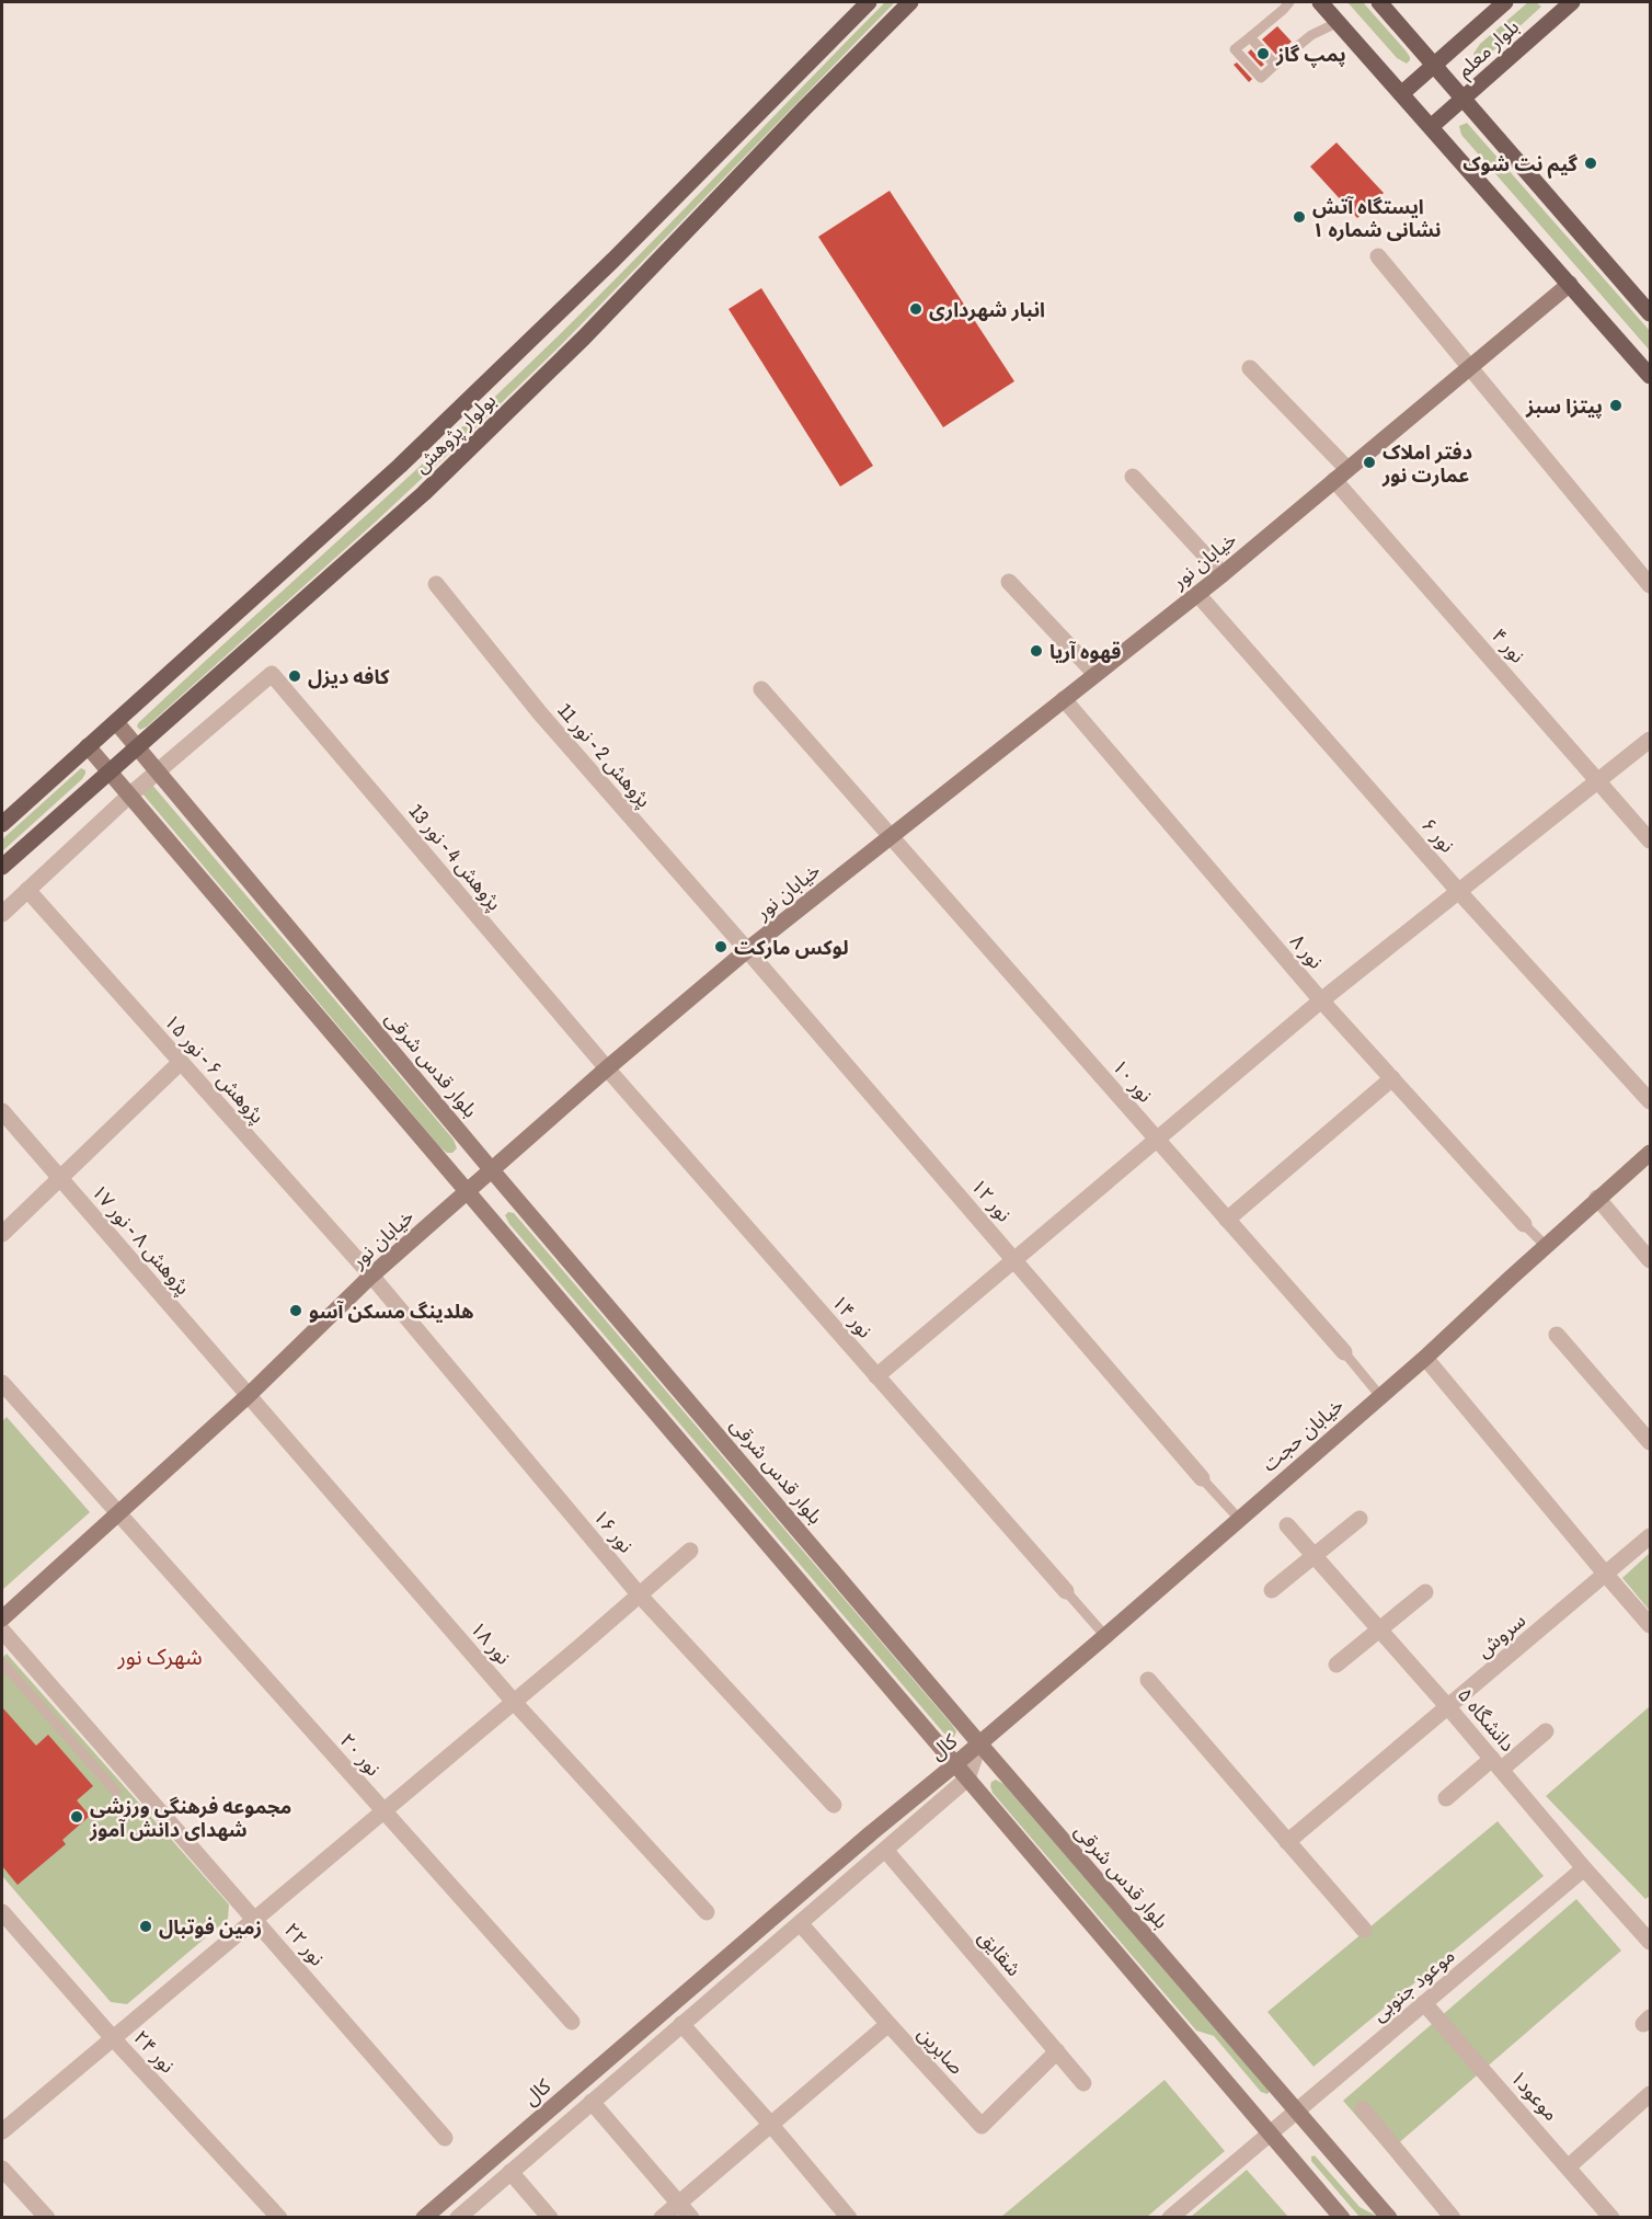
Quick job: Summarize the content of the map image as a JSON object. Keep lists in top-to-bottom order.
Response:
{
  "streets": {
    "main road": [
      "بلوار معلم",
      "بولوار پژوهش",
      "خیابان نور",
      "بلوار قدس شرقی",
      "خیابان حجت",
      "کال"
    ],
    "street": [
      "نور ۴",
      "پژوهش 2 - نور 11",
      "نور ۶",
      "پژوهش 4 - نور 13",
      "نور ۸",
      "پژوهش ۶ - نور ۱۵",
      "نور ۱۰",
      "نور ۱۲",
      "پژوهش ۸ - نور ۱۷",
      "نور ۱۴",
      "نور ۱۶",
      "سروش",
      "نور ۱۸",
      "دانشگاه ۵",
      "نور ۲۰",
      "نور ۲۲",
      "شقایق",
      "موعود جنوبی",
      "صابرین",
      "نور ۲۴",
      "موعود۱"
    ]
  },
  "crossings": [
    ["بولوار پژوهش", "بلوار قدس شرقی"],
    ["خیابان نور", "نور ۴"],
    ["خیابان نور", "پژوهش 2 - نور 11"],
    ["خیابان نور", "نور ۶"],
    ["خیابان نور", "پژوهش 4 - نور 13"],
    ["خیابان نور", "نور ۸"],
    ["خیابان نور", "بلوار قدس شرقی"],
    ["خیابان نور", "پژوهش ۶ - نور ۱۵"],
    ["خیابان نور", "نور ۱۰"],
    ["خیابان نور", "نور ۱۲"],
    ["خیابان نور", "پژوهش ۸ - نور ۱۷"],
    ["خیابان نور", "نور ۱۴"],
    ["خیابان نور", "نور ۱۶"],
    ["خیابان نور", "نور ۱۸"],
    ["خیابان نور", "نور ۲۰"],
    ["پژوهش 2 - نور 11", "نور ۱۲"],
    ["پژوهش 4 - نور 13", "بلوار قدس شرقی"],
    ["پژوهش 4 - نور 13", "نور ۱۴"],
    ["بلوار قدس شرقی", "خیابان حجت"],
    ["بلوار قدس شرقی", "کال"],
    ["بلوار قدس شرقی", "موعود جنوبی"],
    ["پژوهش ۶ - نور ۱۵", "نور ۱۶"],
    ["پژوهش ۸ - نور ۱۷", "نور ۱۸"],
    ["خیابان حجت", "کال"],
    ["سروش", "دانشگاه ۵"],
    ["دانشگاه ۵", "موعود جنوبی"],
    ["کال", "شقایق"],
    ["کال", "صابرین"],
    ["شقایق", "صابرین"],
    ["موعود جنوبی", "موعود۱"]
  ],
  "districts": ["شهرک نور"],
  "places": [
    "پمپ گاز",
    "گیم نت شوک",
    "ایستگاه آتش نشانی شماره ۱",
    "انبار شهرداری",
    "پیتزا سبز",
    "دفتر املاک عمارت نور",
    "قهوه آریا",
    "کافه دیزل",
    "لوکس مارکت",
    "هلدینگ مسکن آسو",
    "مجموعه فرهنگی ورزشی شهدای دانش آموز",
    "زمین فوتبال"
  ]
}
